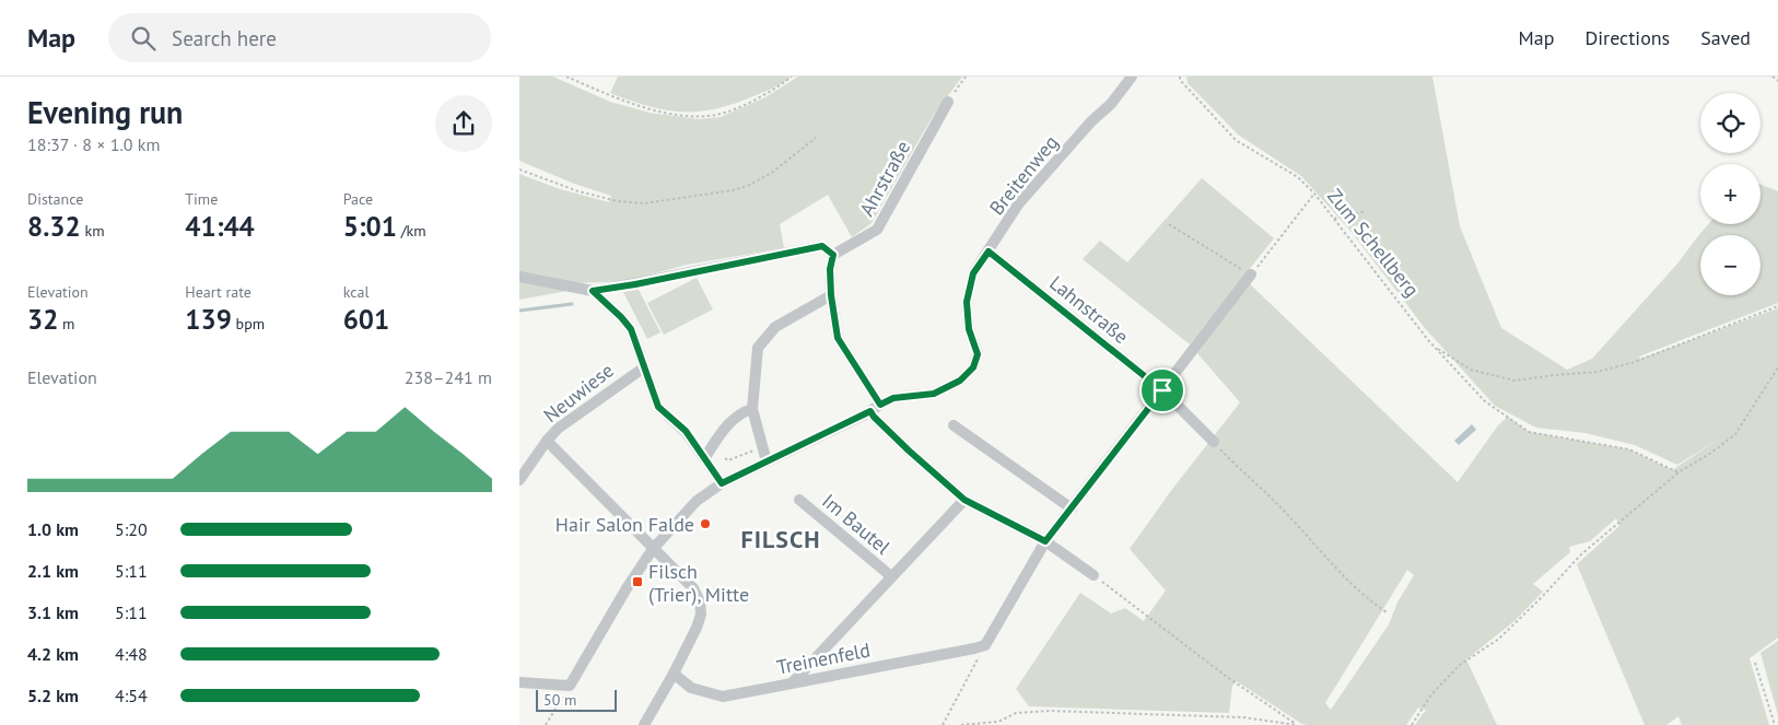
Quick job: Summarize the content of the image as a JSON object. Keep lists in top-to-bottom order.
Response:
{
  "streets": {
    "street": [
      "Breitenweg",
      "Ahrstraße",
      "Lahnstraße",
      "Neuwiese",
      "Im Bautel",
      "Treinenfeld"
    ],
    "path": ["Zum Schellberg"]
  },
  "crossings": [
    ["Breitenweg", "Lahnstraße"],
    ["Breitenweg", "Neuwiese"],
    ["Neuwiese", "Treinenfeld"],
    ["Im Bautel", "Treinenfeld"]
  ],
  "districts": ["FILSCH"],
  "places": {
    "other": ["Hair Salon Falde"],
    "transit": ["Filsch (Trier), Mitte"]
  },
  "scale_bar": "50 m",
  "page": {
    "header": "Map",
    "search": "Search here",
    "nav": ["Map", "Directions", "Saved"],
    "heading": ["Evening run", "18:37 · 8 × 1.0 km"],
    "map_buttons": ["+", "−"],
    "stats": [
      ["Distance", "8.32 km"],
      ["Time", "41:44"],
      ["Pace", "5:01 /km"],
      ["Elevation", "32 m"],
      ["Heart rate", "139 bpm"],
      ["kcal", "601"]
    ],
    "chart": ["Elevation", "238–241 m"],
    "list": [
      {
        "name": "1.0 km",
        "note": "5:20"
      },
      {
        "name": "2.1 km",
        "note": "5:11"
      },
      {
        "name": "3.1 km",
        "note": "5:11"
      },
      {
        "name": "4.2 km",
        "note": "4:48"
      },
      {
        "name": "5.2 km",
        "note": "4:54"
      }
    ],
    "scale": "50 m"
  }
}
